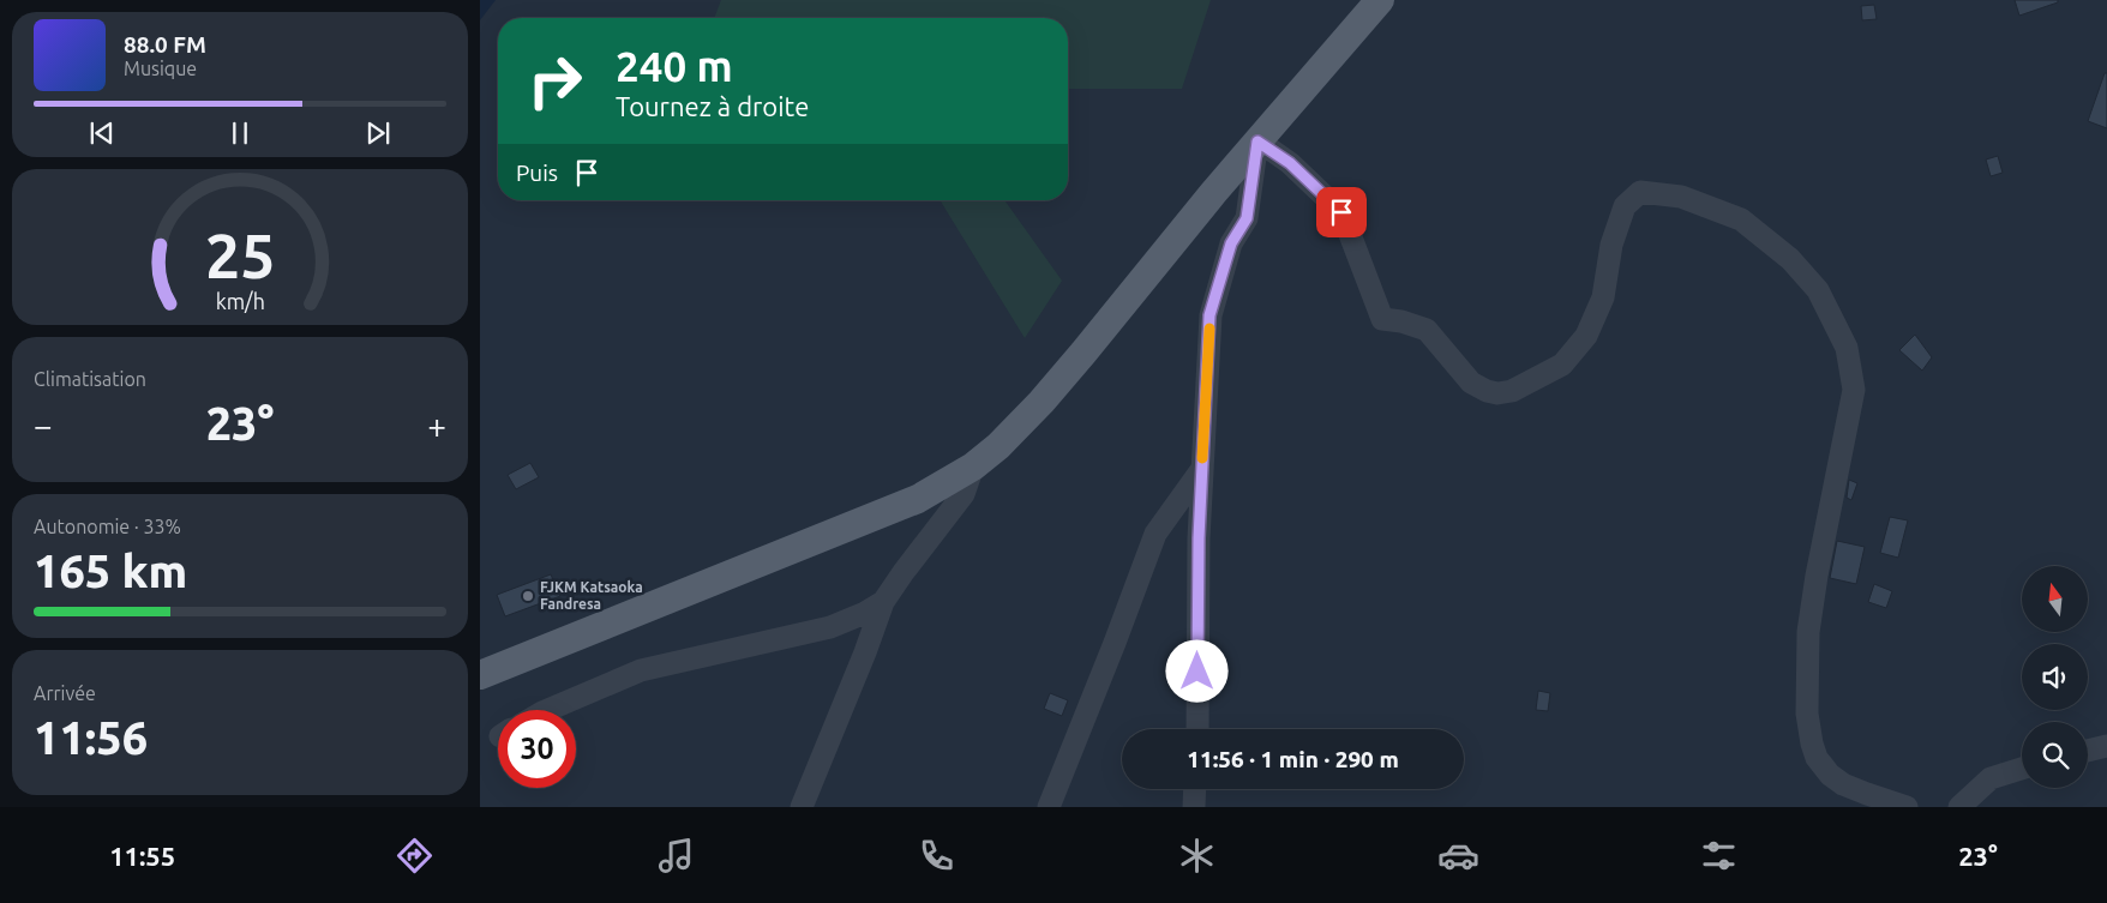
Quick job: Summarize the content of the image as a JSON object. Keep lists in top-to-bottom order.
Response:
{
  "places": ["FJKM Katsaoka Fandresa"],
  "north": "top",
  "page": {
    "turn": ["240 m", "Tournez à droite"],
    "song": ["88.0 FM", "Musique"],
    "then": "Puis",
    "tile": [
      "Climatisation",
      ["Autonomie · 33%", "165 km"],
      ["Arrivée", "11:56"]
    ],
    "heat": ["−", "23°", "+"],
    "limit": "30",
    "trip": "11:56 · 1 min · 290 m",
    "tabs": ["11:55", "23°"],
    "gauge": ["25", "km/h"]
  }
}
